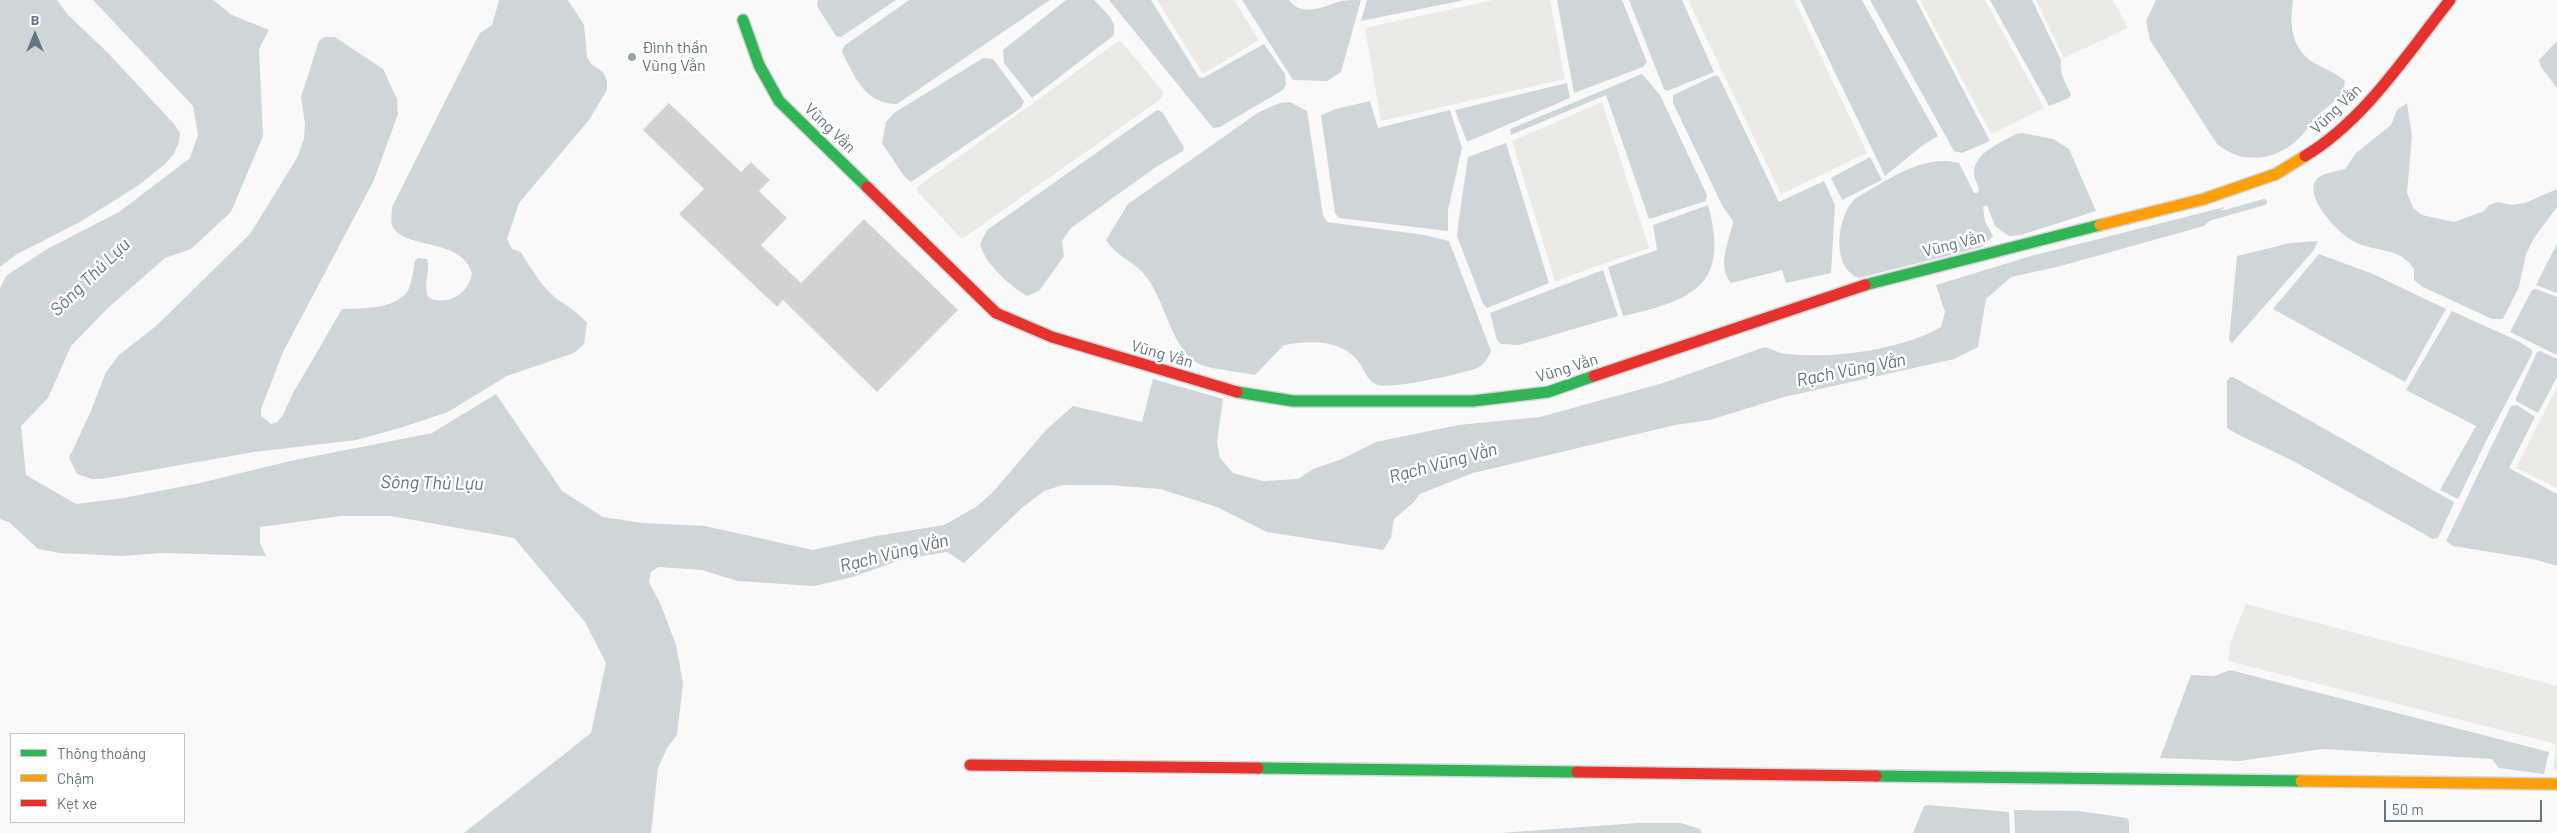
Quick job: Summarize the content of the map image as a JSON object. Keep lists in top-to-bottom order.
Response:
{
  "streets": {
    "street": ["Vũng Vằn"]
  },
  "water": ["Sông Thủ Lựu", "Rạch Vũng Vằn"],
  "places": ["Đình thần Vũng Vằn"],
  "legend": ["Thông thoáng", "Chậm", "Kẹt xe"],
  "scale_bar": "50 m",
  "north": "top"
}
